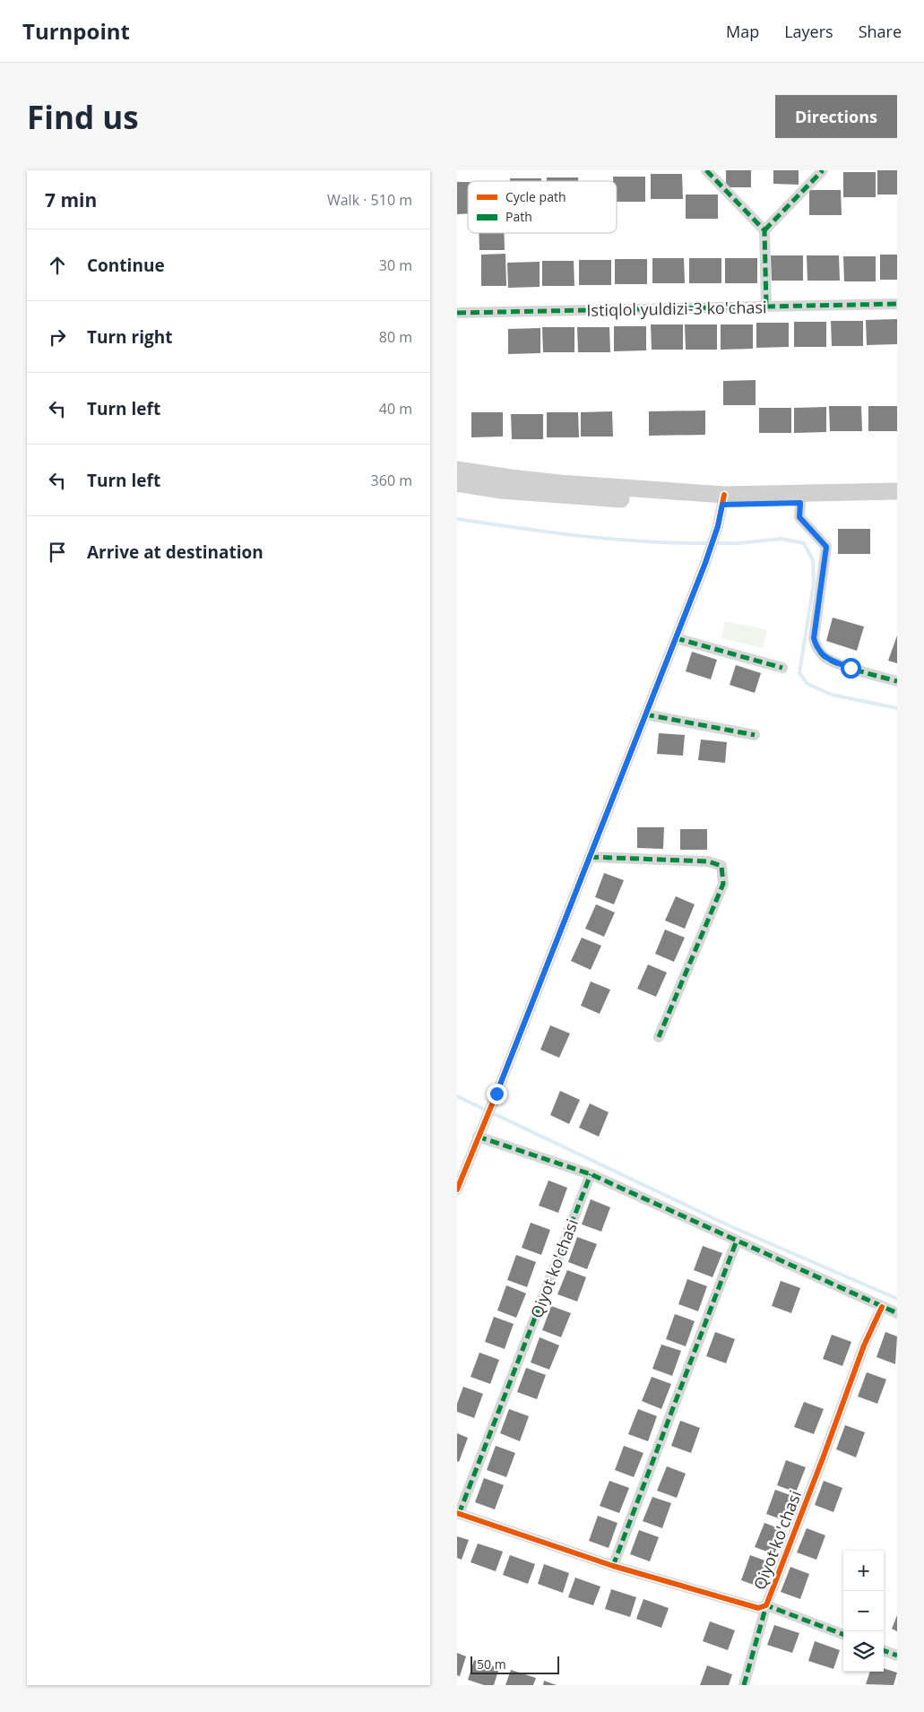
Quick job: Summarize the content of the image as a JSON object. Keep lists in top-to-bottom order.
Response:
{
  "streets": {
    "street": ["Istiqlol yuldizi-3 ko'chasi", "Qiyot ko'chasi"]
  },
  "legend": ["Cycle path", "Path"],
  "scale_bar": "50 m",
  "page": {
    "header": "Turnpoint",
    "nav": ["Map", "Layers", "Share"],
    "buttons": "Directions",
    "title": "Find us",
    "heading": ["7 min", "Walk · 510 m"],
    "list": [
      ["Continue", "30 m"],
      ["Turn right", "80 m"],
      ["Turn left", "40 m"],
      ["Turn left", "360 m"],
      "Arrive at destination"
    ],
    "map_buttons": ["+", "−"],
    "scale": "50 m"
  }
}
